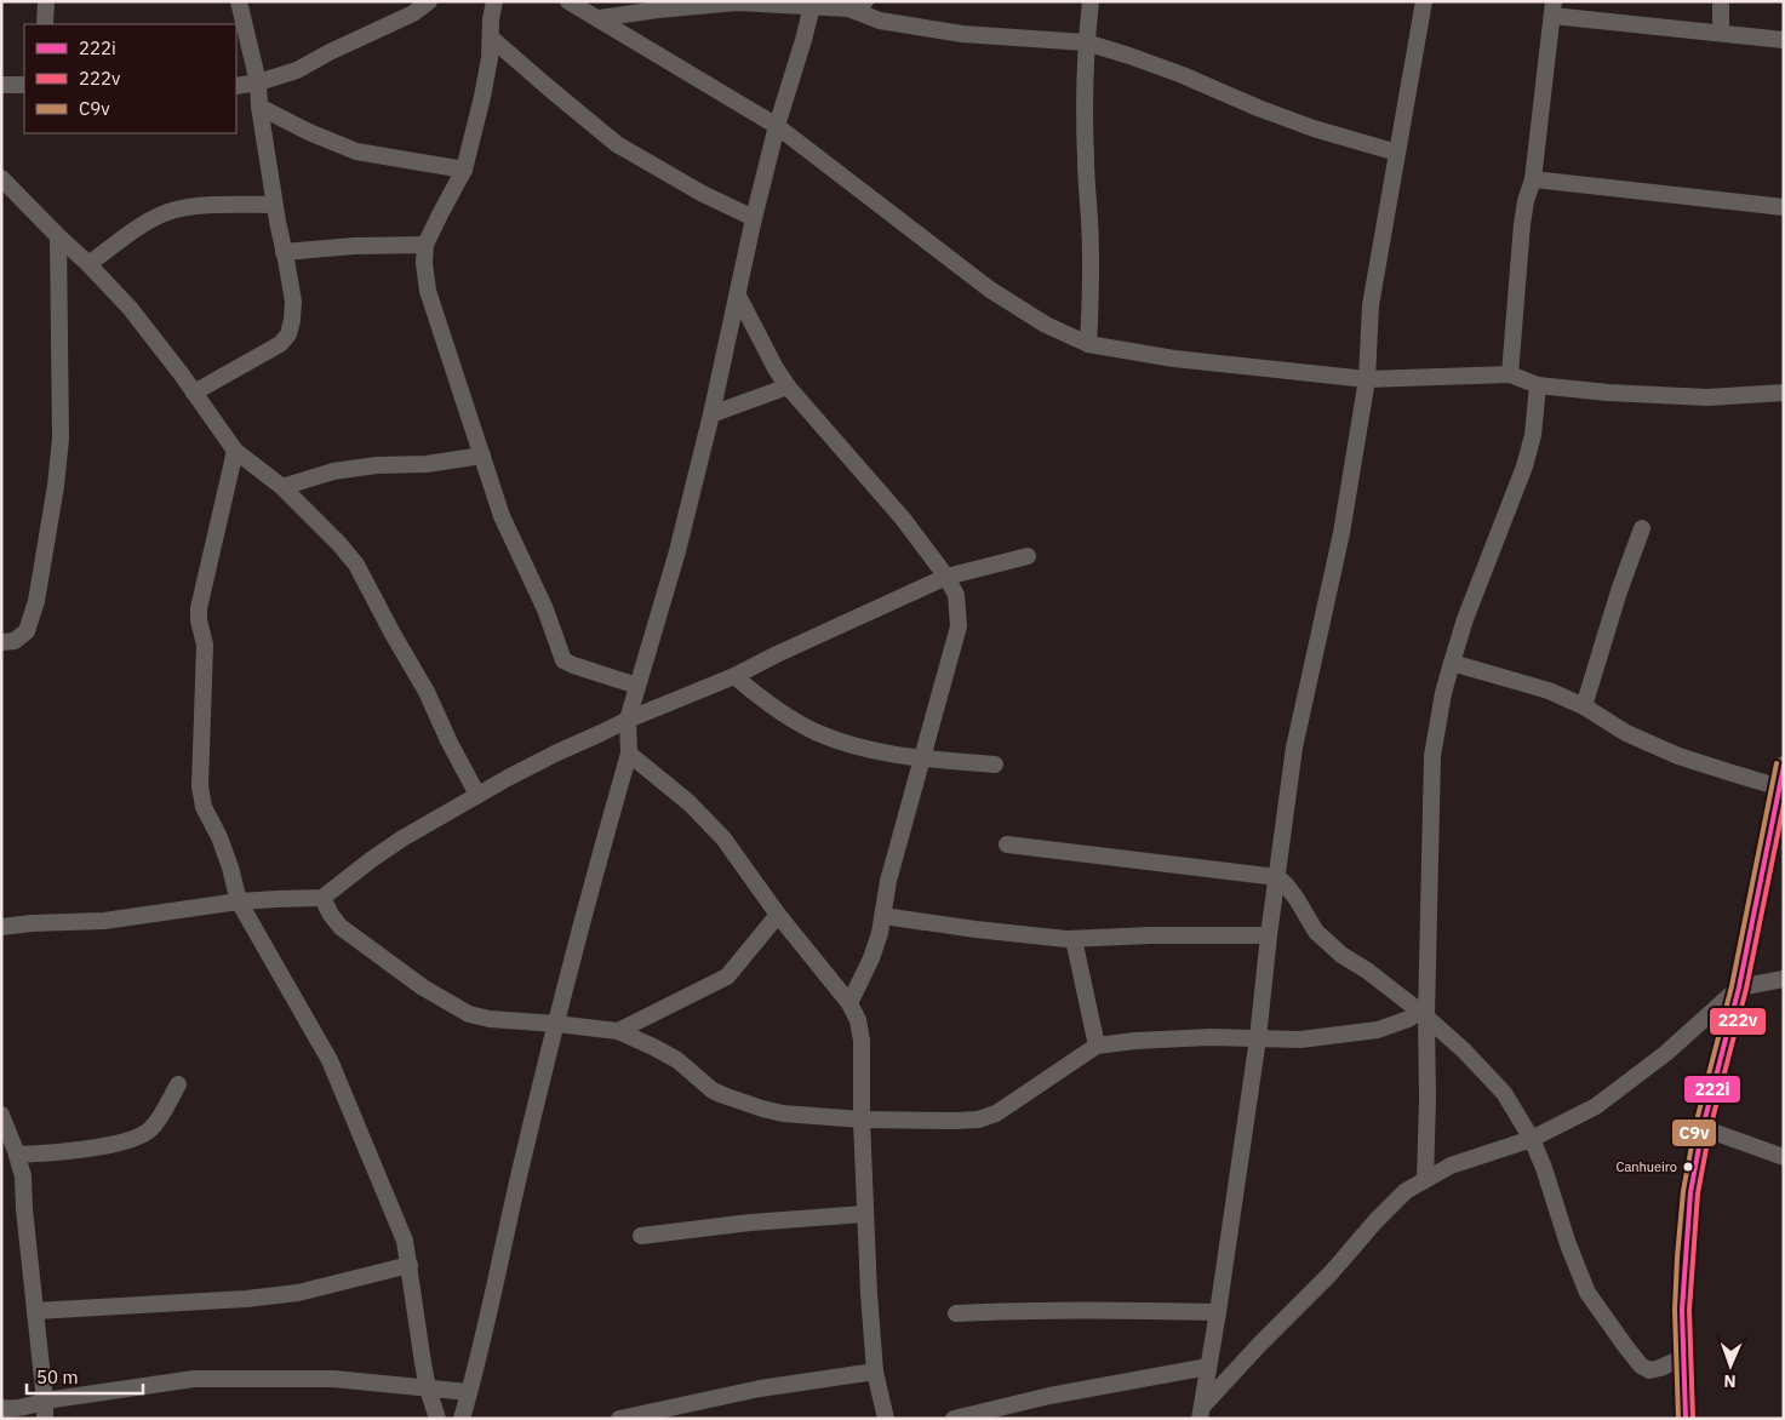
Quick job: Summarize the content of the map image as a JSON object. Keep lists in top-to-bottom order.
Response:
{
  "places": ["Canhueiro"],
  "lines": ["transit line C9v", "transit line 222i", "transit line 222v"],
  "legend": ["222i", "222v", "C9v"],
  "scale_bar": "50 m",
  "north": "bottom"
}
